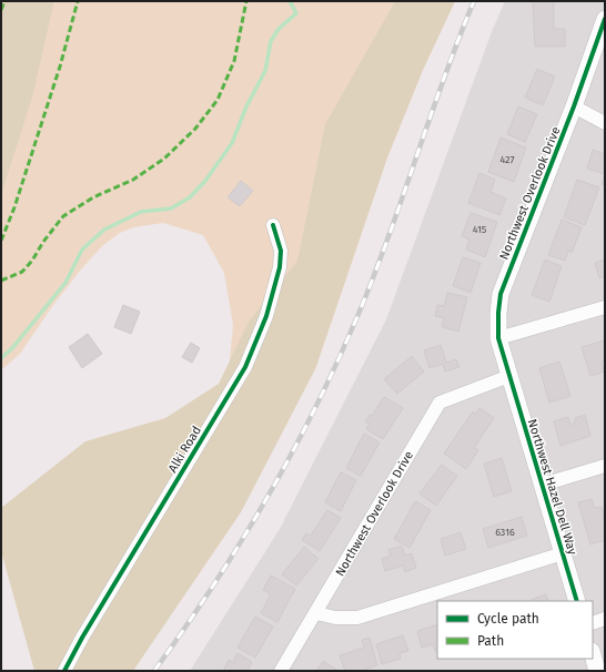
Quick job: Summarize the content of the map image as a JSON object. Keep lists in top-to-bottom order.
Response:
{
  "streets": {
    "street": ["Northwest Overlook Drive", "Alki Road", "Northwest Hazel Dell Way"]
  },
  "crossings": [
    ["Northwest Overlook Drive", "Northwest Hazel Dell Way"]
  ],
  "house_numbers": ["427", "415", "6316"],
  "legend": ["Cycle path", "Path"]
}
